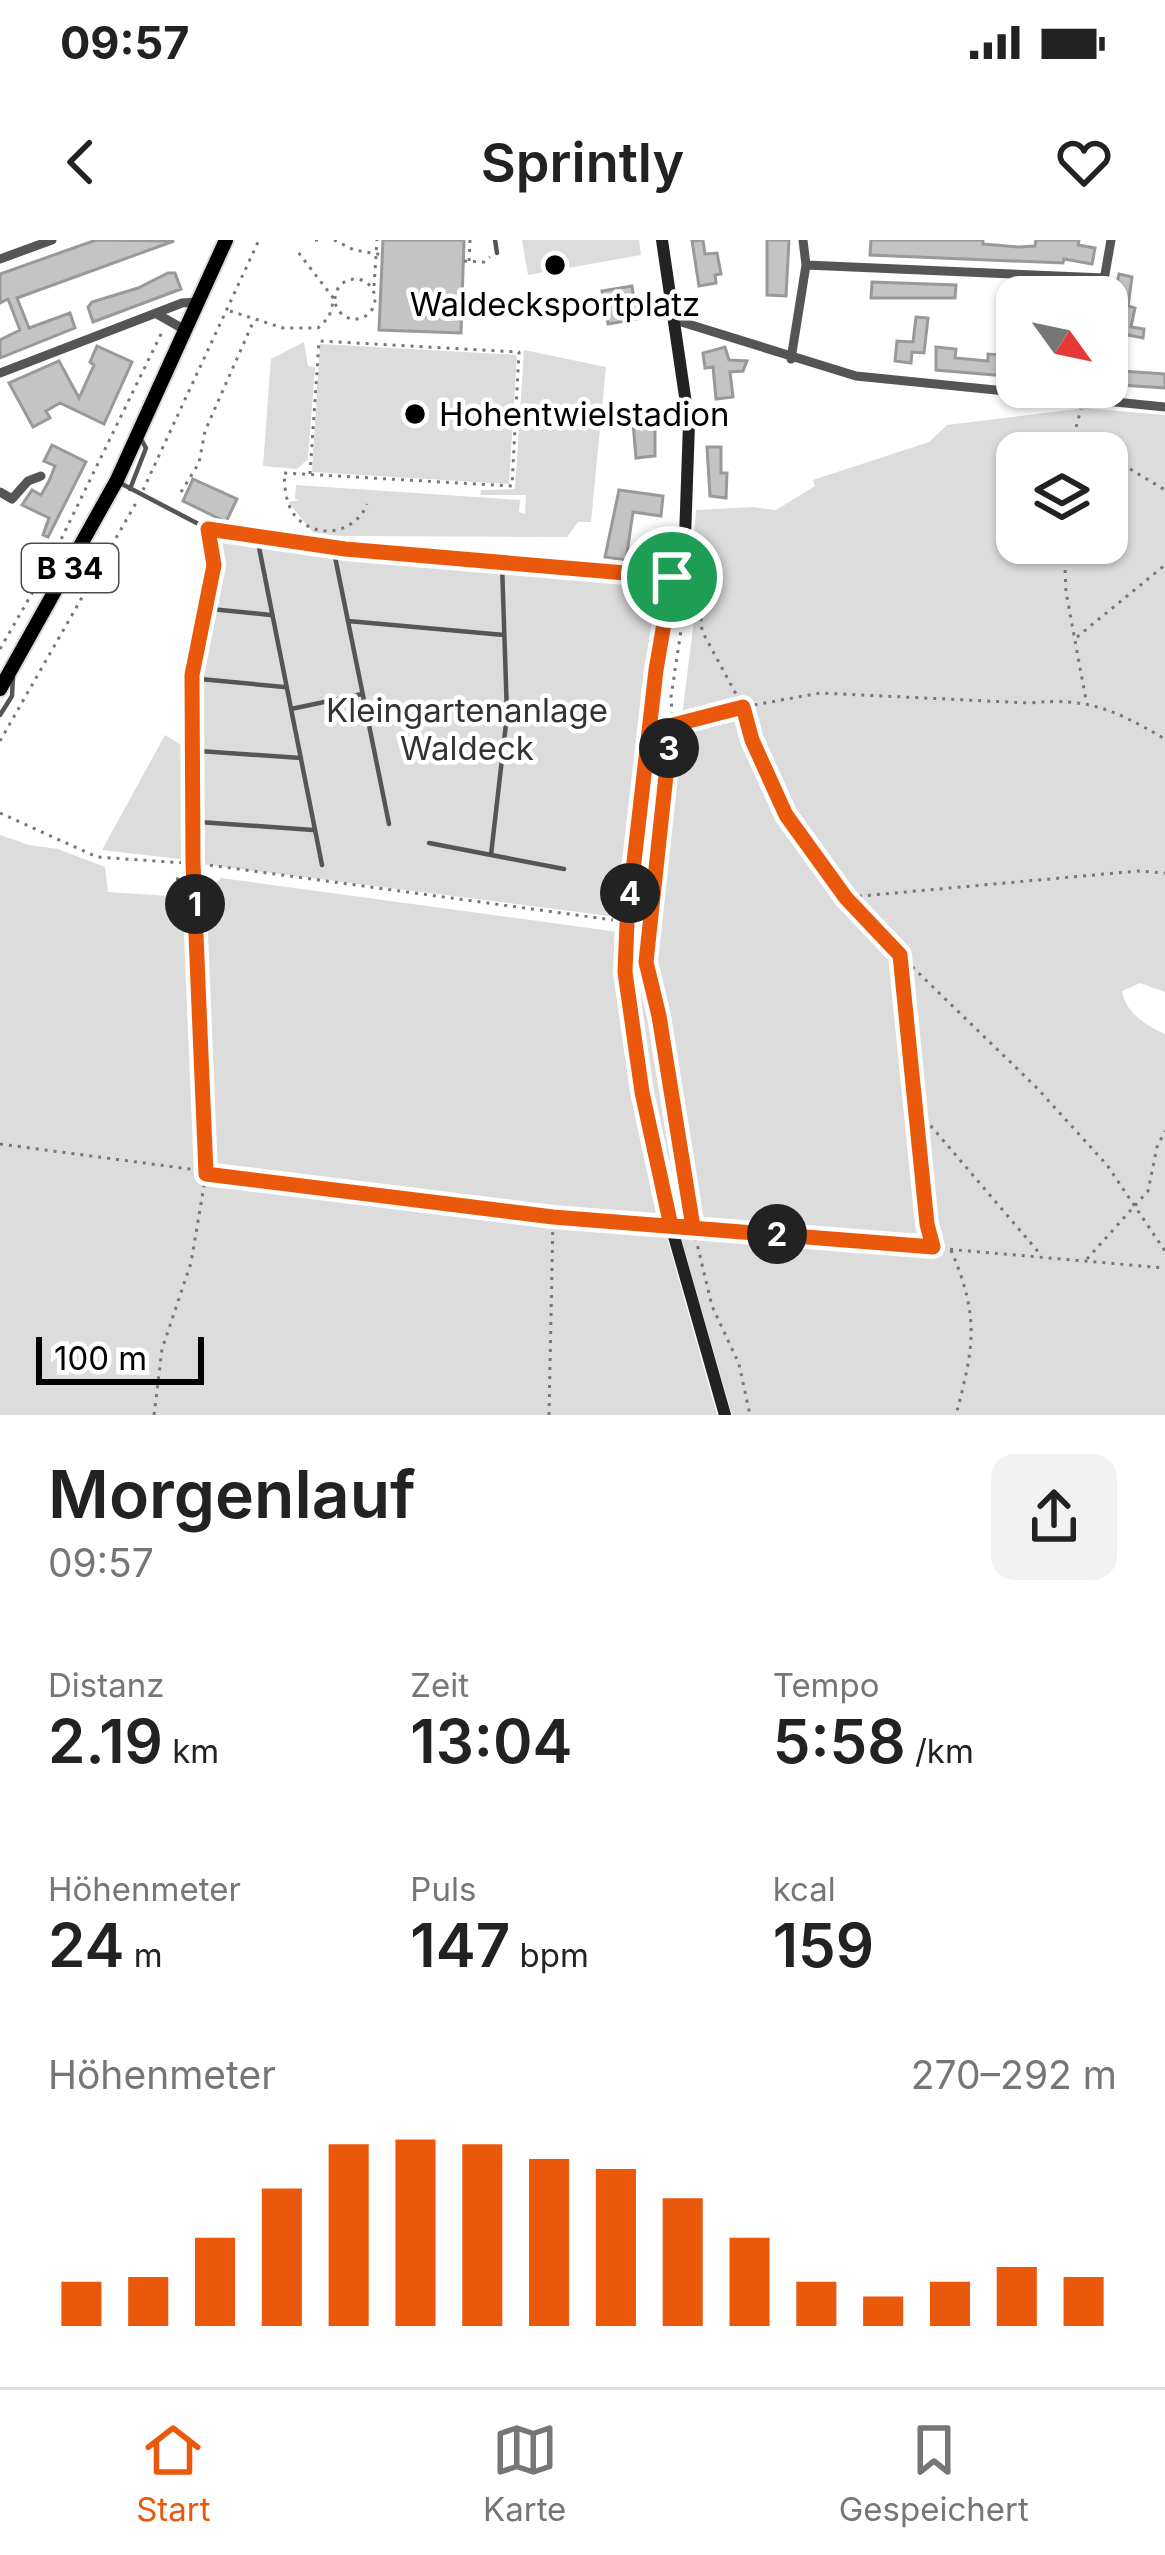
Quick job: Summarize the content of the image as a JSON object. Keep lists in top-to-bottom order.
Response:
{
  "streets": {
    "main road": ["B 34"]
  },
  "parks": ["Kleingartenanlage Waldeck"],
  "places": ["Waldecksportplatz", "Hohentwielstadion"],
  "scale_bar": "100 m",
  "north": "bottom right",
  "page": {
    "status": "09:57",
    "header": "Sprintly",
    "pins": [
      "3",
      "4",
      "1",
      "2"
    ],
    "scale": "100 m",
    "heading": ["Morgenlauf", "09:57"],
    "stats": [
      ["Distanz", "2.19 km"],
      ["Zeit", "13:04"],
      ["Tempo", "5:58 /km"],
      ["Höhenmeter", "24 m"],
      ["Puls", "147 bpm"],
      ["kcal", "159"]
    ],
    "chart": ["Höhenmeter", "270–292 m"],
    "tabs": ["Start", "Karte", "Gespeichert"]
  }
}
